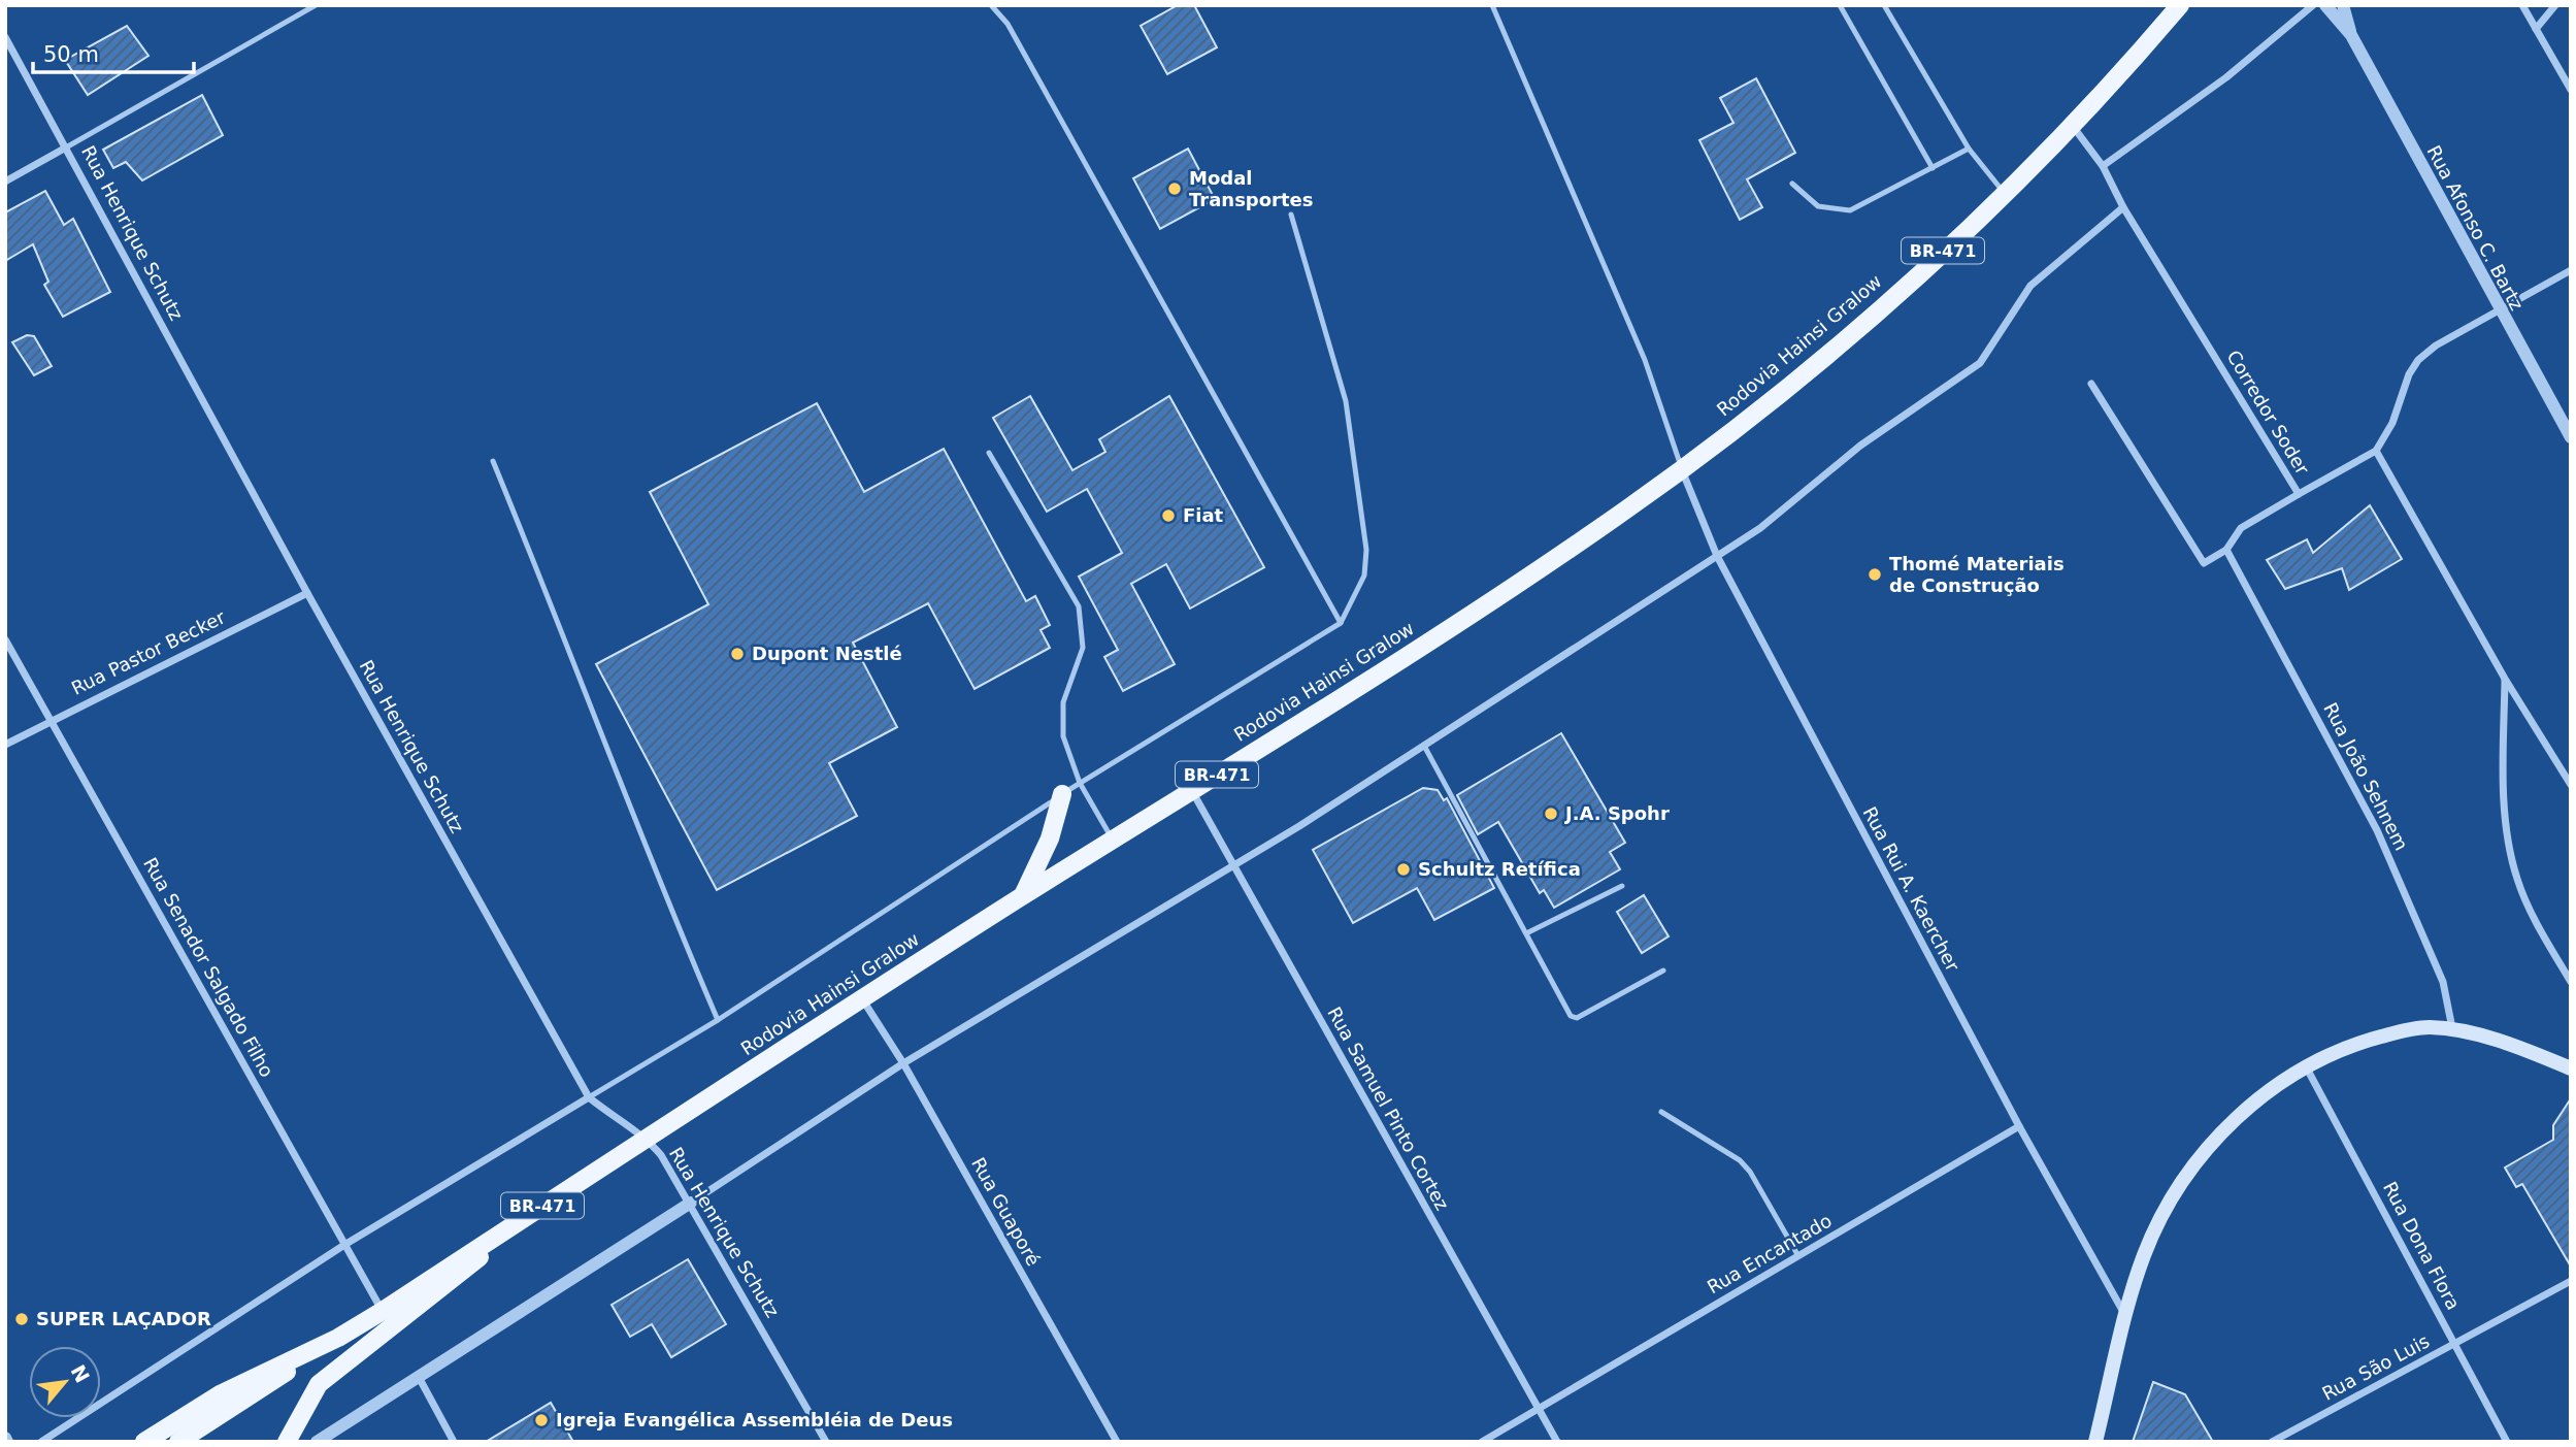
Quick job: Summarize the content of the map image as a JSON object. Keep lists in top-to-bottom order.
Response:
{
  "streets": {
    "main road": ["BR-471", "Rodovia Hainsi Gralow"],
    "street": [
      "Rua Afonso C. Bartz",
      "Rua Henrique Schutz",
      "Corredor Soder",
      "Rua Pastor Becker",
      "Rua João Sehnem",
      "Rua Rui A. Kaercher",
      "Rua Senador Salgado Filho",
      "Rua Samuel Pinto Cortez",
      "Rua Guaporé",
      "Rua Dona Flora",
      "Rua Encantado",
      "Rua São Luis"
    ]
  },
  "crossings": [
    ["Rua Henrique Schutz", "Rodovia Hainsi Gralow"],
    ["Rua Henrique Schutz", "Rua Pastor Becker"],
    ["Rodovia Hainsi Gralow", "Corredor Soder"],
    ["Rodovia Hainsi Gralow", "Rua Rui A. Kaercher"],
    ["Rodovia Hainsi Gralow", "Rua Senador Salgado Filho"],
    ["Rodovia Hainsi Gralow", "Rua Samuel Pinto Cortez"],
    ["Rodovia Hainsi Gralow", "Rua Guaporé"],
    ["Rua Pastor Becker", "Rua Senador Salgado Filho"],
    ["Rua Rui A. Kaercher", "Rua Encantado"],
    ["Rua Samuel Pinto Cortez", "Rua Encantado"],
    ["Rua Dona Flora", "Rua São Luis"]
  ],
  "places": [
    "Modal Transportes",
    "Fiat",
    "Thomé Materiais de Construção",
    "Dupont Nestlé",
    "J.A. Spohr",
    "Schultz Retífica",
    "SUPER LAÇADOR",
    "Igreja Evangélica Assembléia de Deus"
  ],
  "scale_bar": "50 m",
  "north": "top right"
}
